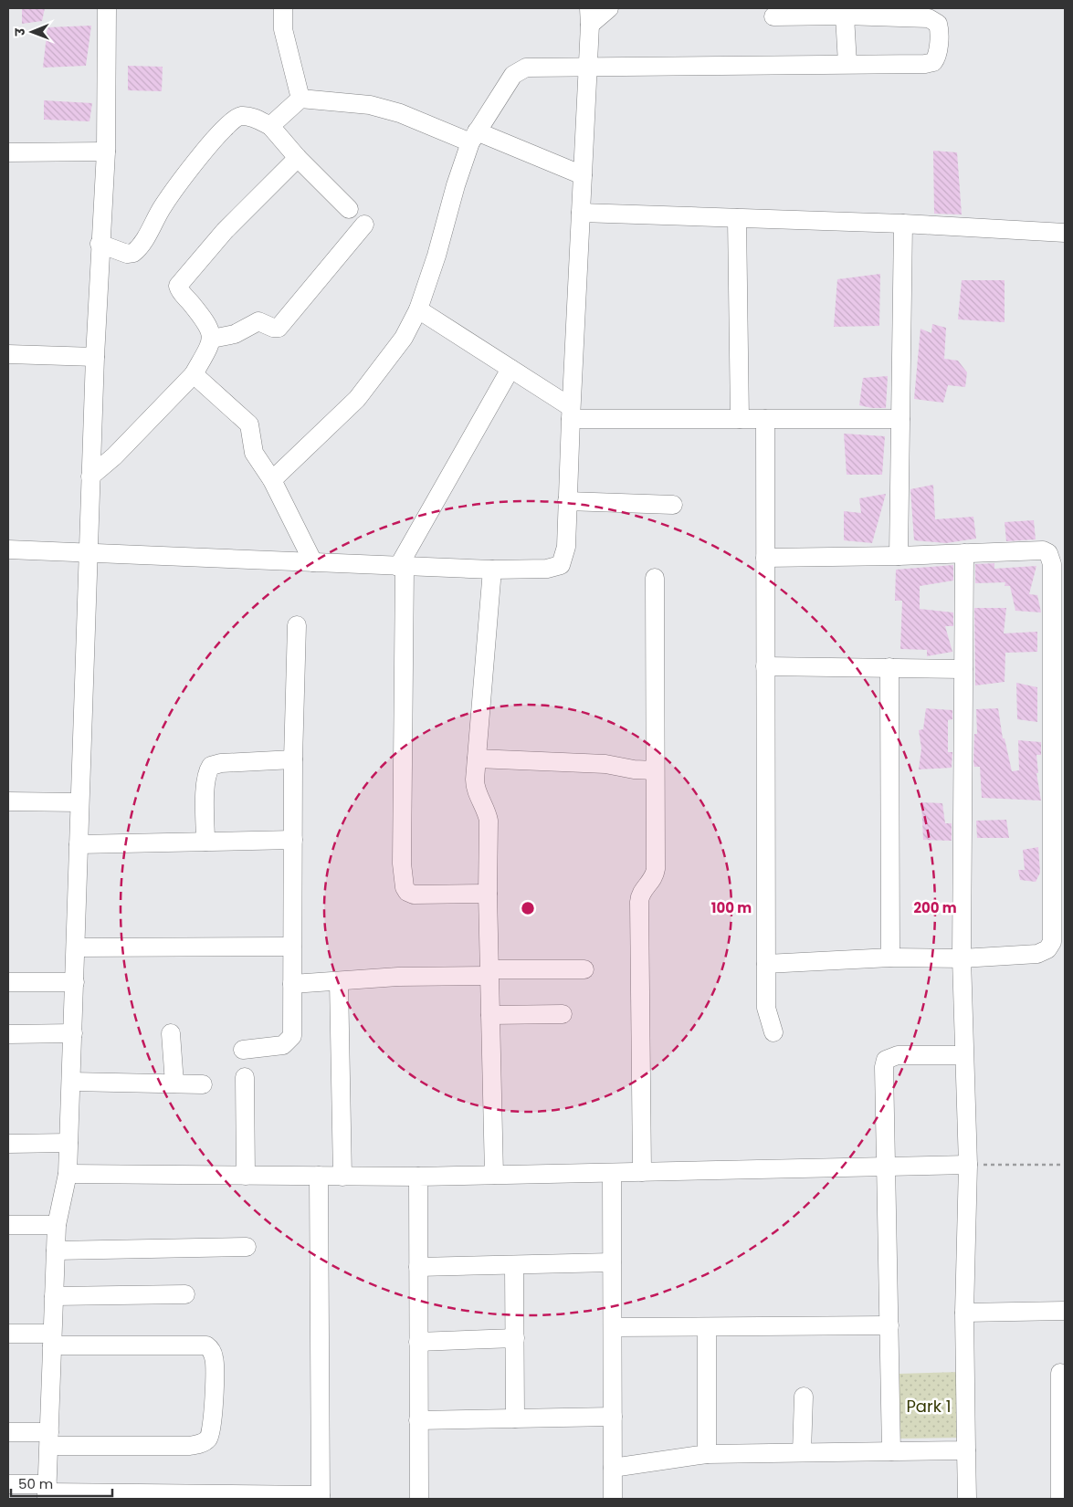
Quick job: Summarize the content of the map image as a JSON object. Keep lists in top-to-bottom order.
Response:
{
  "parks": ["Park 1"],
  "scale_bar": "50 m",
  "north": "left",
  "rings": ["100 m", "200 m"]
}
